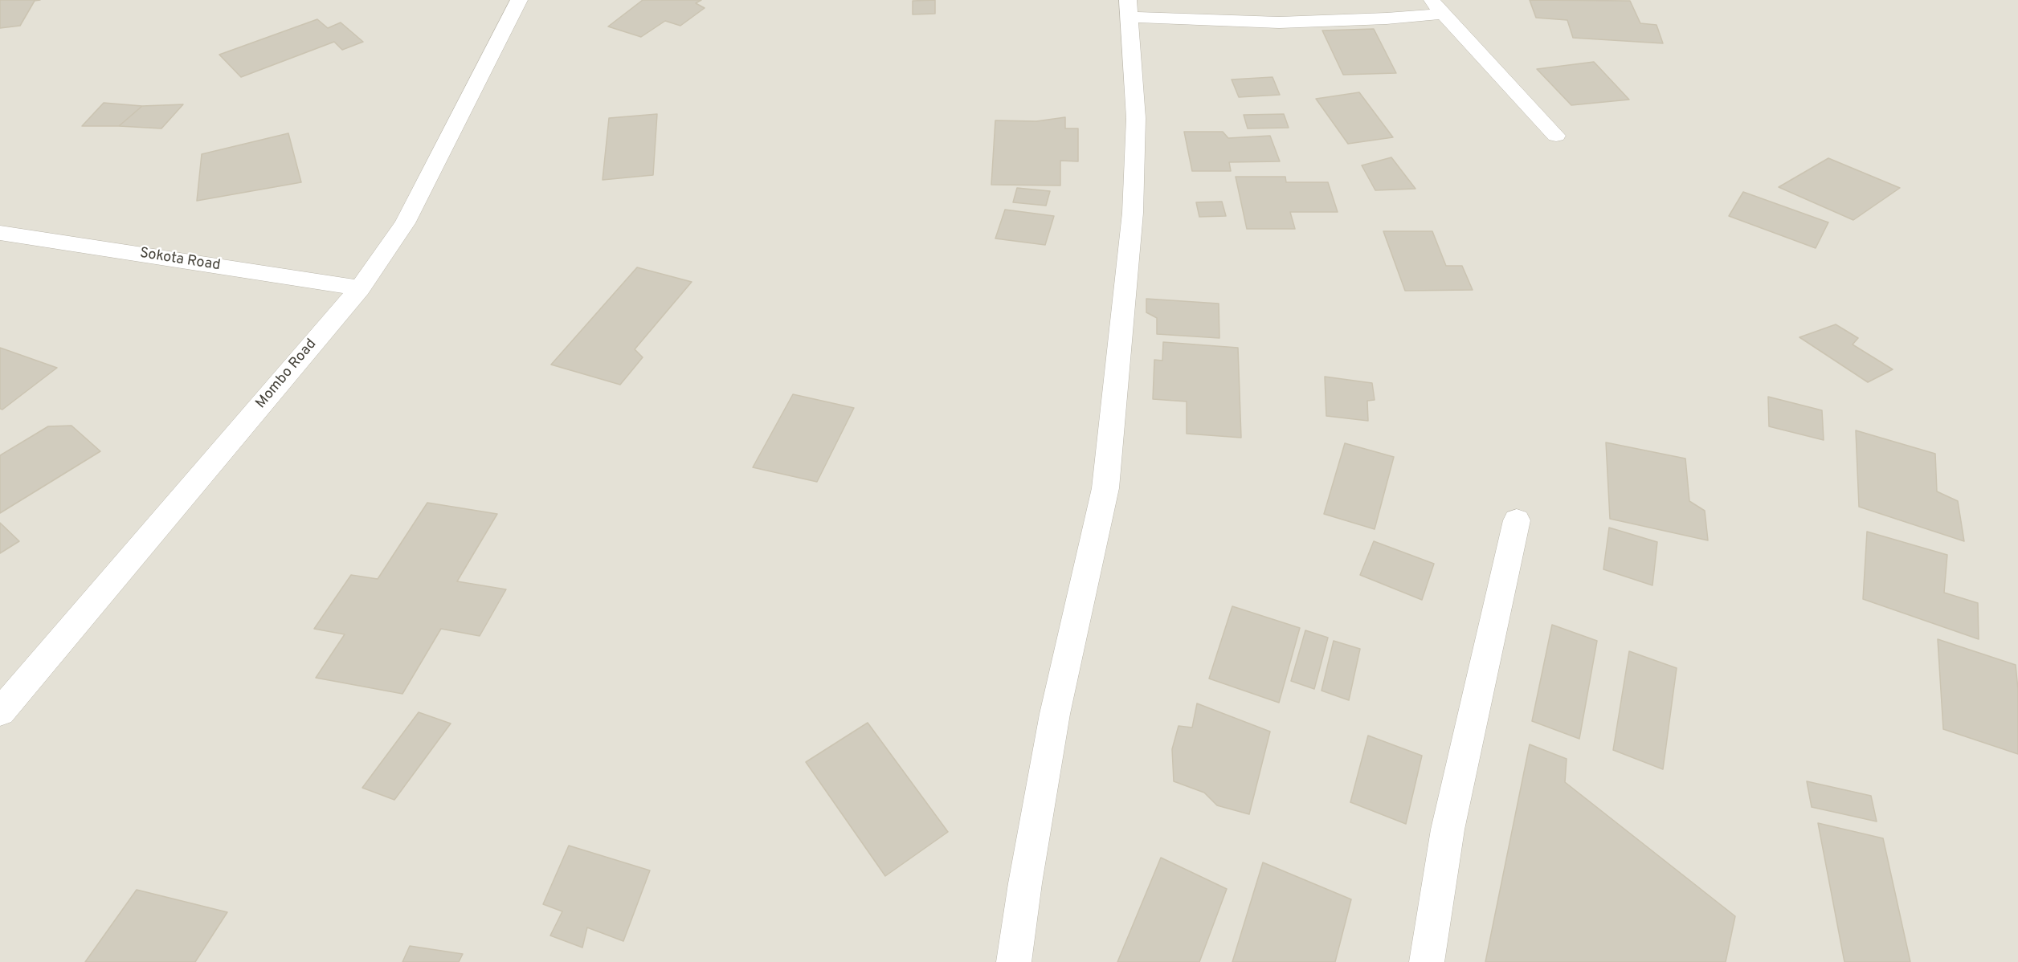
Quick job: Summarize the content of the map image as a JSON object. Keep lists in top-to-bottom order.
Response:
{
  "streets": {
    "street": ["Sokota Road", "Mombo Road"]
  },
  "crossings": [
    ["Sokota Road", "Mombo Road"]
  ]
}
